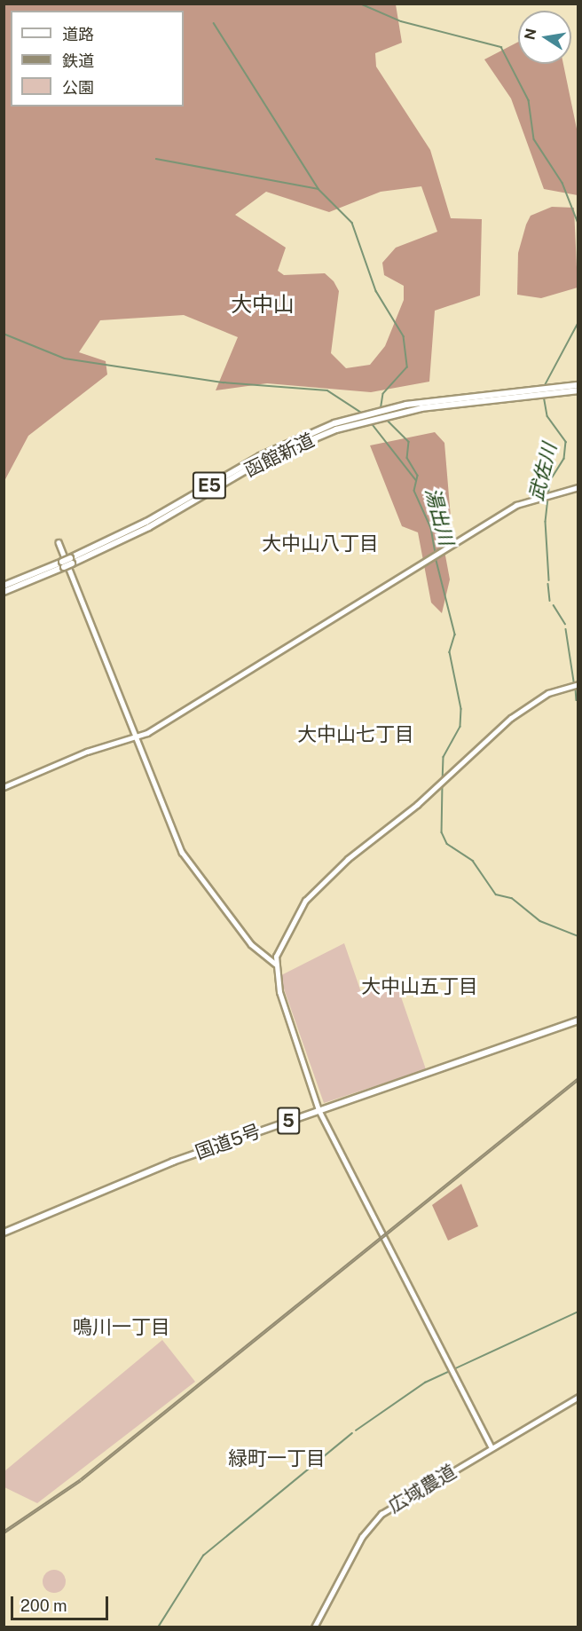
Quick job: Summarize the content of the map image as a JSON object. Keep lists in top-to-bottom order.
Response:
{
  "streets": {
    "highway": [
      "函館新道",
      "E5",
      "5",
      "国道5号"
    ],
    "street": ["広域農道"]
  },
  "districts": [
    "大中山",
    "大中山八丁目",
    "大中山七丁目",
    "大中山五丁目",
    "鳴川一丁目",
    "緑町一丁目"
  ],
  "water": ["武佐川", "湯出川"],
  "legend": ["道路", "鉄道", "公園"],
  "scale_bar": "200 m",
  "north": "left"
}
